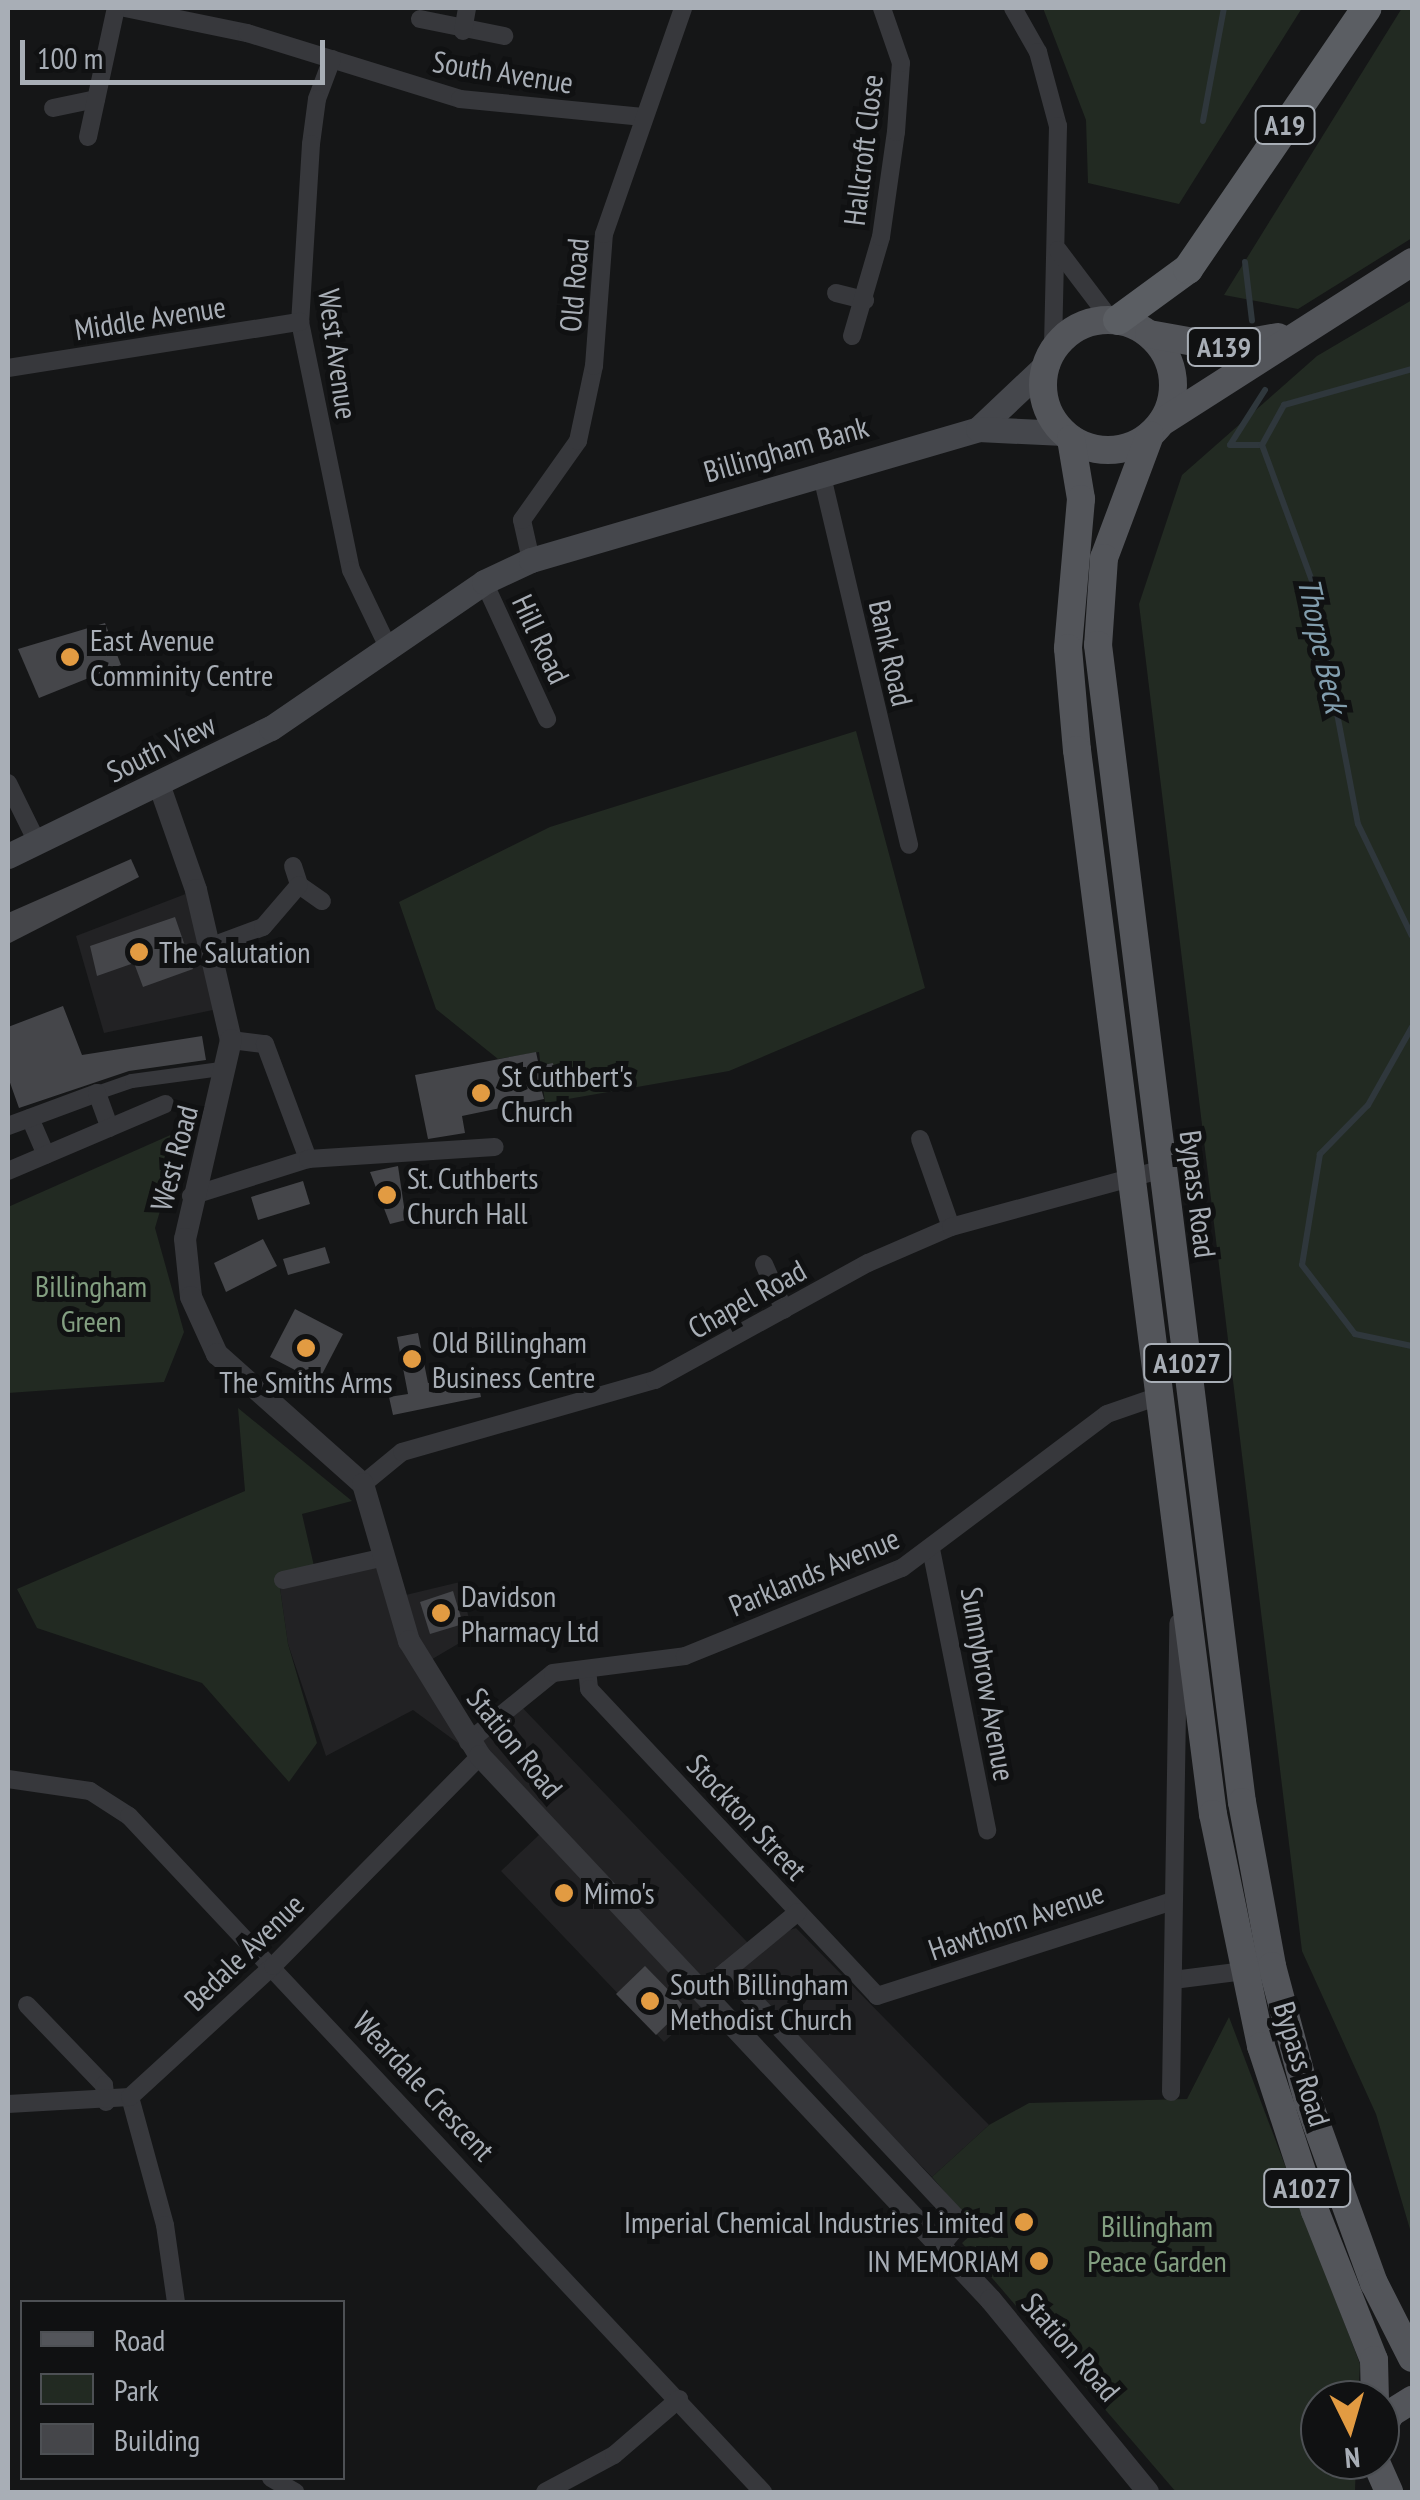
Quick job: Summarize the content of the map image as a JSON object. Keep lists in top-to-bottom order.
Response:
{
  "streets": {
    "highway": ["A19"],
    "main road": [
      "A139",
      "Billingham Bank",
      "South View",
      "Bypass Road",
      "A1027"
    ],
    "street": [
      "South Avenue",
      "Hallcroft Close",
      "Old Road",
      "Middle Avenue",
      "West Avenue",
      "Hill Road",
      "Bank Road",
      "West Road",
      "Chapel Road",
      "Parklands Avenue",
      "Sunnybrow Avenue",
      "Station Road",
      "Stockton Street",
      "Hawthorn Avenue",
      "Bedale Avenue",
      "Weardale Crescent"
    ]
  },
  "crossings": [
    ["South Avenue", "Old Road"],
    ["South Avenue", "West Avenue"],
    ["A19", "A139"],
    ["A19", "Billingham Bank"],
    ["A19", "Bypass Road"],
    ["Old Road", "Billingham Bank"],
    ["Middle Avenue", "West Avenue"],
    ["A139", "Billingham Bank"],
    ["A139", "Bypass Road"],
    ["West Avenue", "South View"],
    ["Billingham Bank", "Hill Road"],
    ["Billingham Bank", "Bank Road"],
    ["Billingham Bank", "South View"],
    ["Billingham Bank", "Bypass Road"],
    ["Hill Road", "South View"],
    ["South View", "West Road"],
    ["West Road", "Chapel Road"],
    ["West Road", "Station Road"],
    ["Bypass Road", "Chapel Road"],
    ["Bypass Road", "Parklands Avenue"],
    ["Bypass Road", "Hawthorn Avenue"],
    ["Chapel Road", "Station Road"],
    ["Parklands Avenue", "Sunnybrow Avenue"],
    ["Parklands Avenue", "Station Road"],
    ["Parklands Avenue", "Stockton Street"],
    ["Parklands Avenue", "Bedale Avenue"],
    ["Station Road", "Bedale Avenue"],
    ["Stockton Street", "Hawthorn Avenue"],
    ["Bedale Avenue", "Weardale Crescent"]
  ],
  "water": ["Thorpe Beck"],
  "parks": ["Billingham Green", "Billingham Peace Garden"],
  "places": [
    "East Avenue Comminity Centre",
    "The Salutation",
    "St Cuthbert's Church",
    "St. Cuthberts Church Hall",
    "The Smiths Arms",
    "Old Billingham Business Centre",
    "Davidson Pharmacy Ltd",
    "Mimo's",
    "South Billingham Methodist Church",
    "Imperial Chemical Industries Limited",
    "IN MEMORIAM"
  ],
  "legend": ["Road", "Park", "Building"],
  "scale_bar": "100 m",
  "north": "bottom"
}
